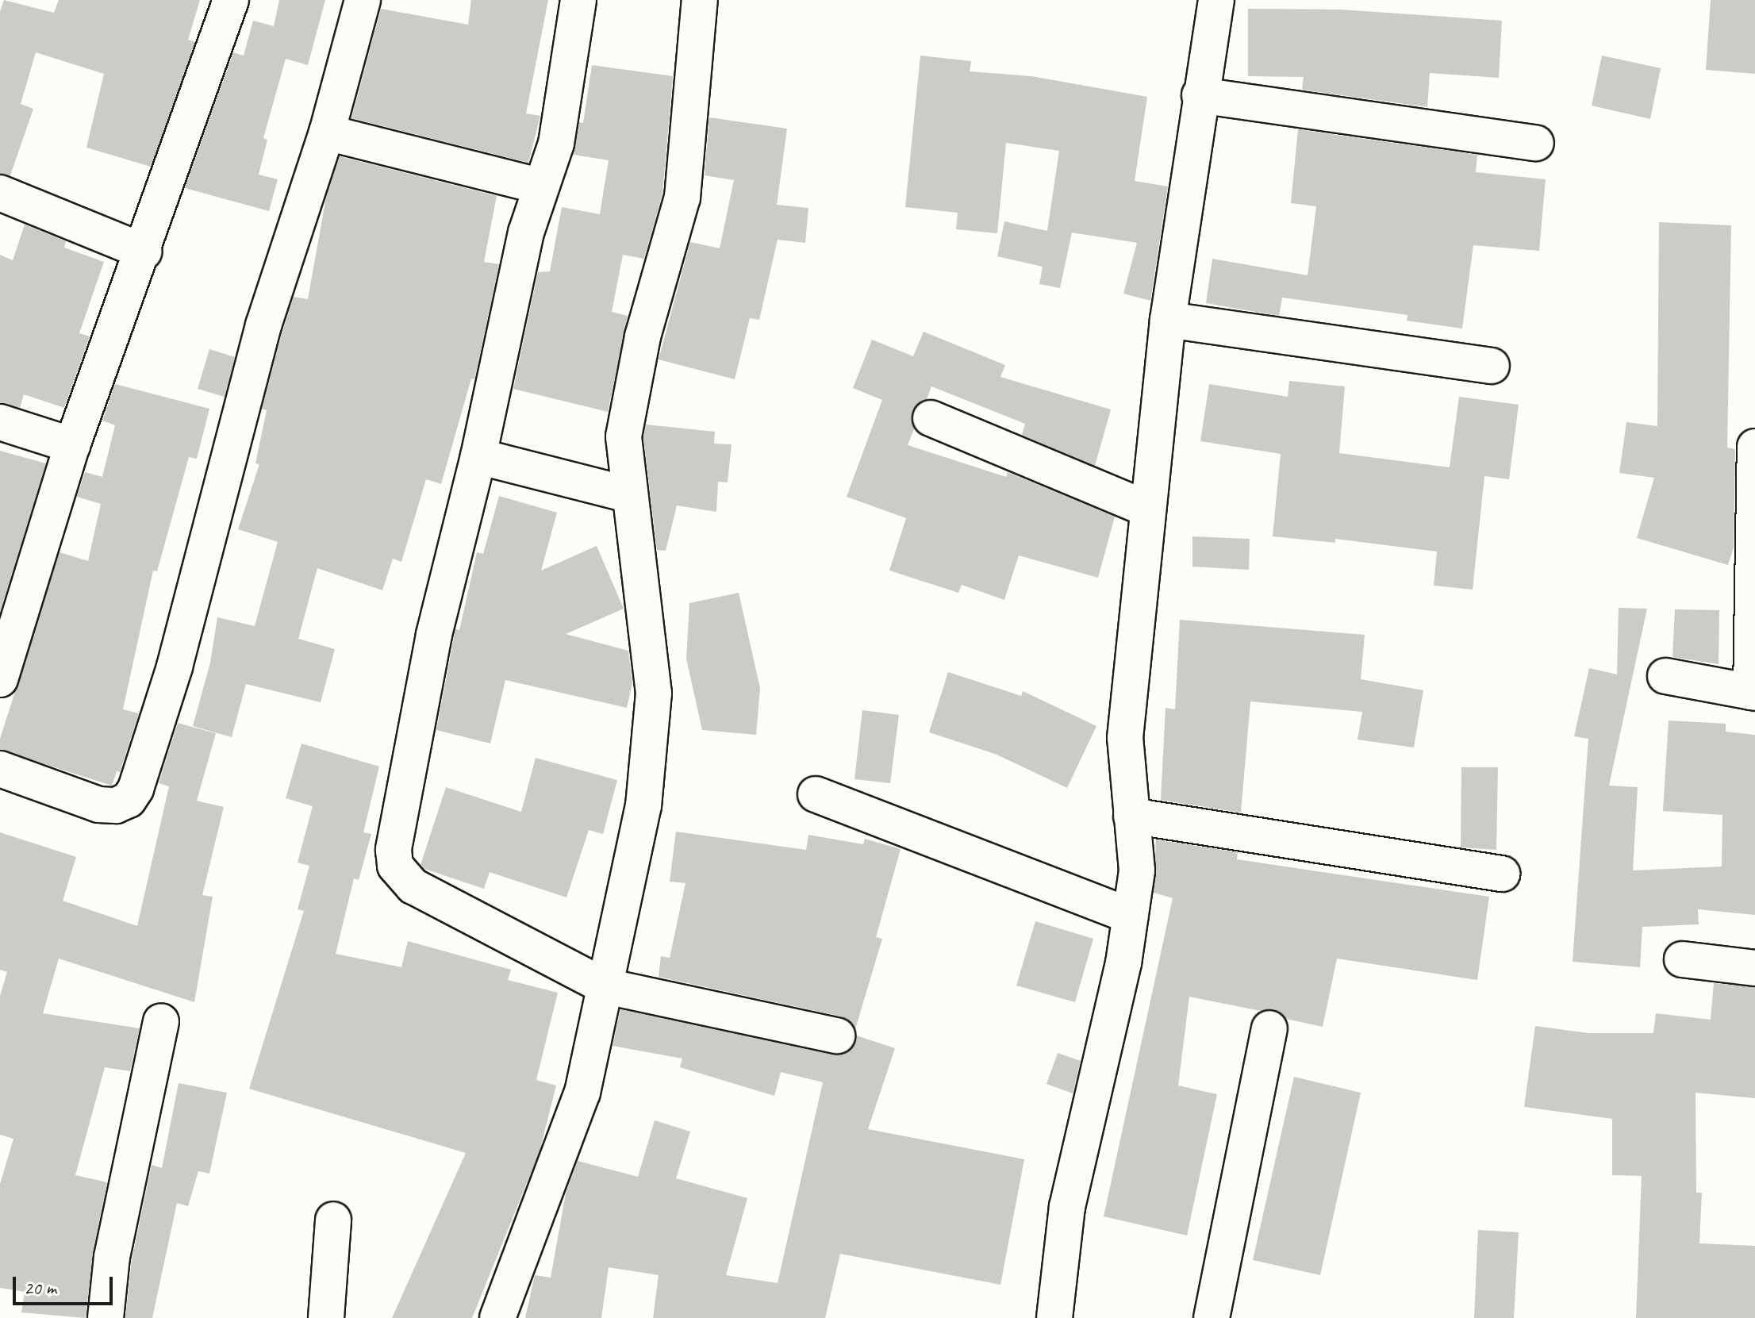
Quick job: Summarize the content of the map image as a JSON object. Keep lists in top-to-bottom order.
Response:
{
  "scale_bar": "20 m"
}
